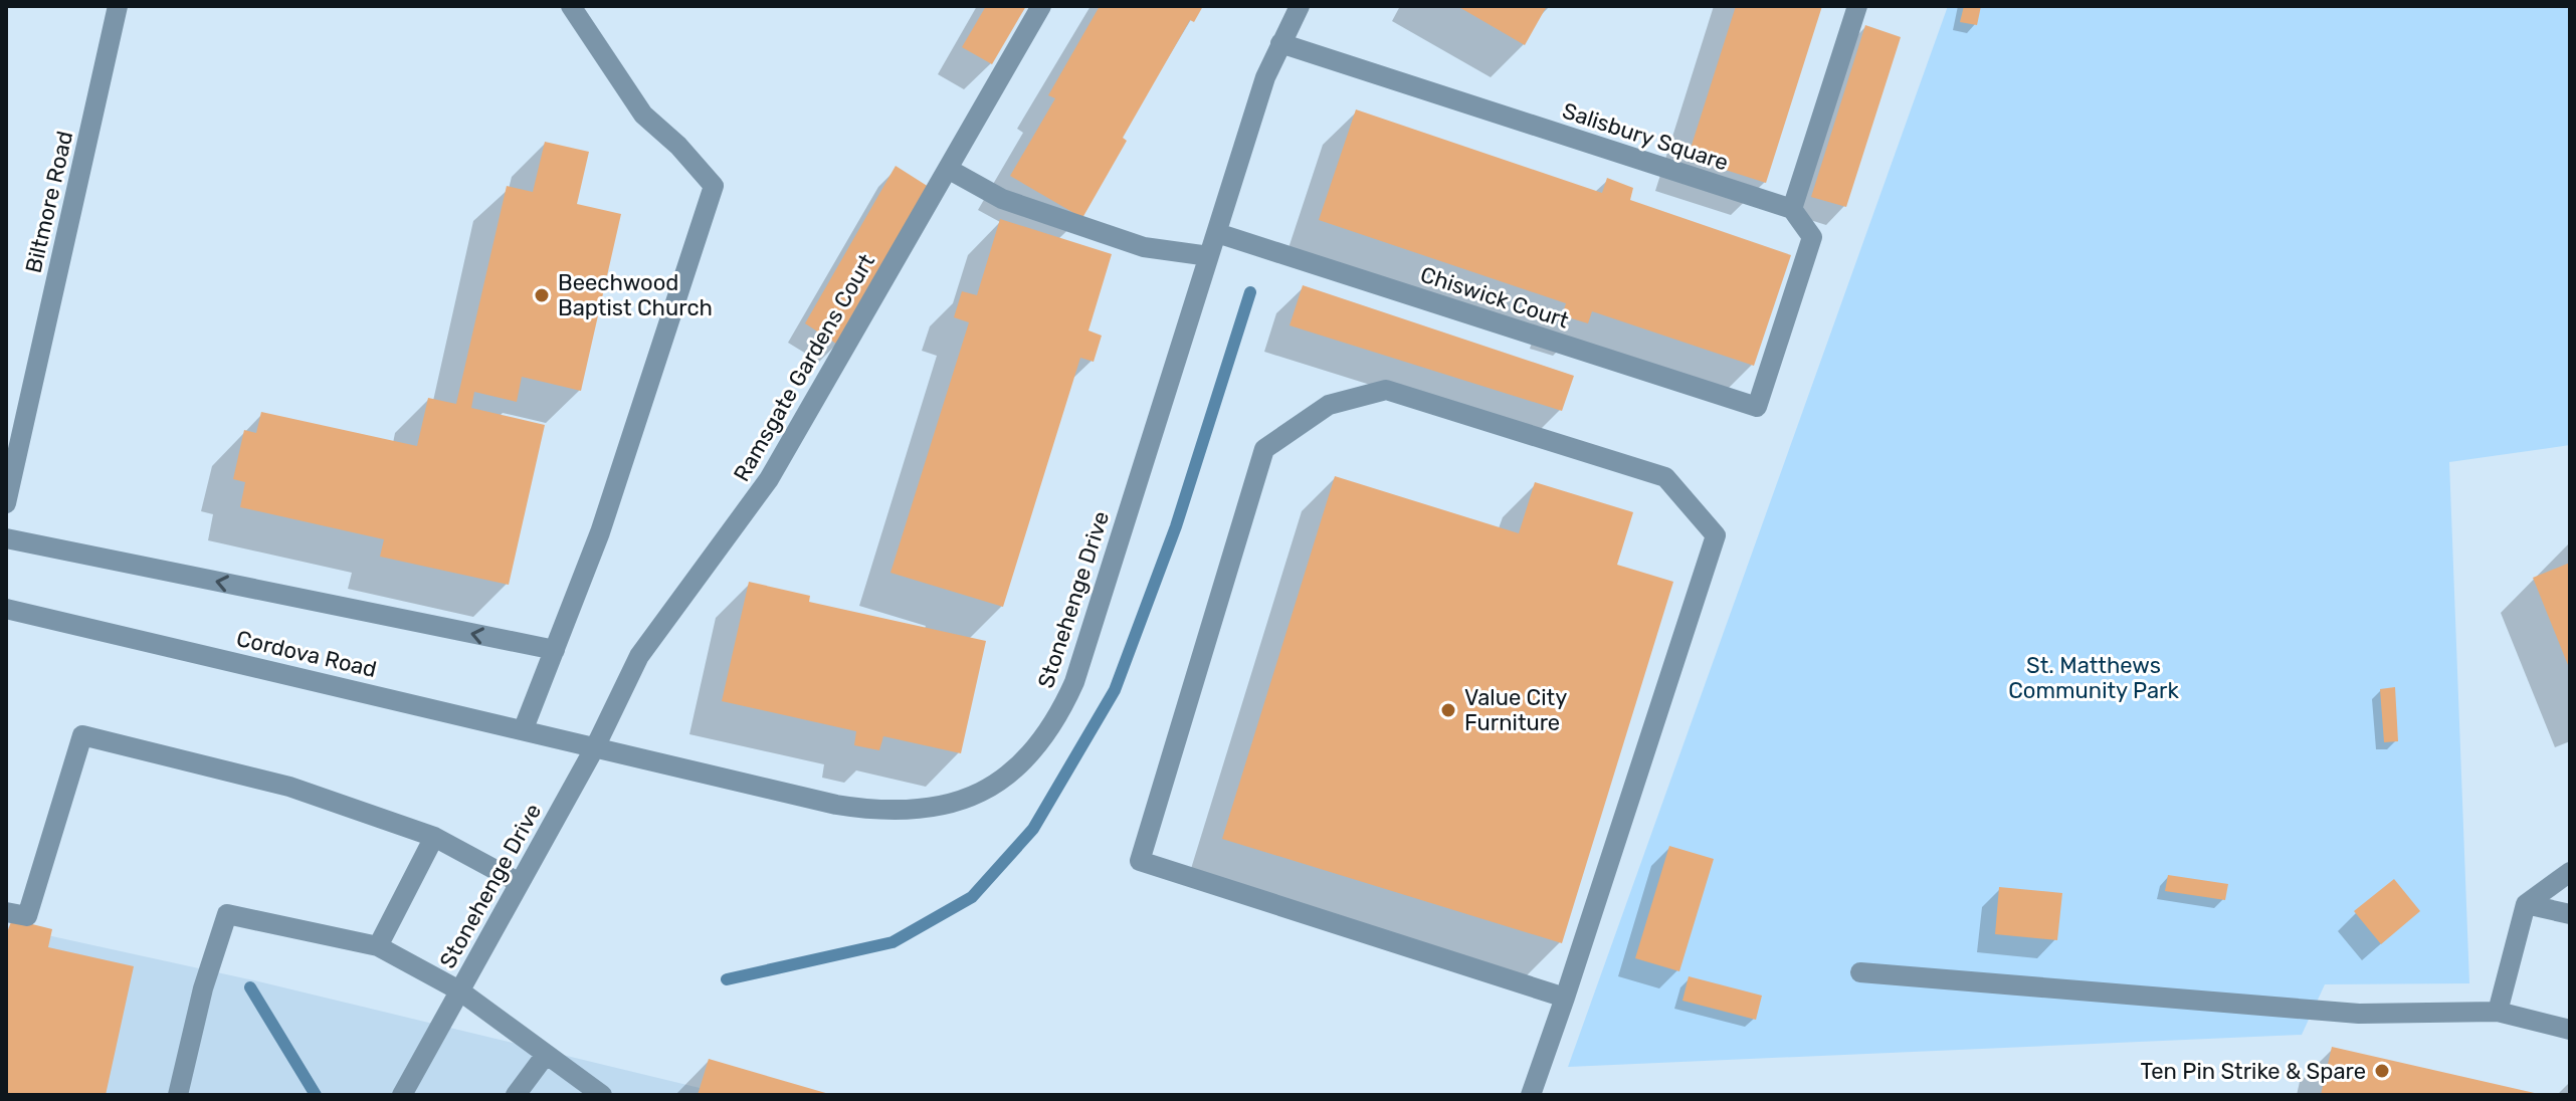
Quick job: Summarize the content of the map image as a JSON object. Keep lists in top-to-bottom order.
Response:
{
  "streets": {
    "street": [
      "Salisbury Square",
      "Biltmore Road",
      "Chiswick Court",
      "Ramsgate Gardens Court",
      "Stonehenge Drive",
      "Cordova Road"
    ]
  },
  "crossings": [
    ["Salisbury Square", "Chiswick Court"],
    ["Salisbury Square", "Stonehenge Drive"],
    ["Chiswick Court", "Stonehenge Drive"],
    ["Ramsgate Gardens Court", "Stonehenge Drive"],
    ["Ramsgate Gardens Court", "Cordova Road"],
    ["Stonehenge Drive", "Cordova Road"]
  ],
  "parks": ["St. Matthews Community Park"],
  "places": ["Beechwood Baptist Church", "Value City Furniture", "Ten Pin Strike & Spare"]
}
